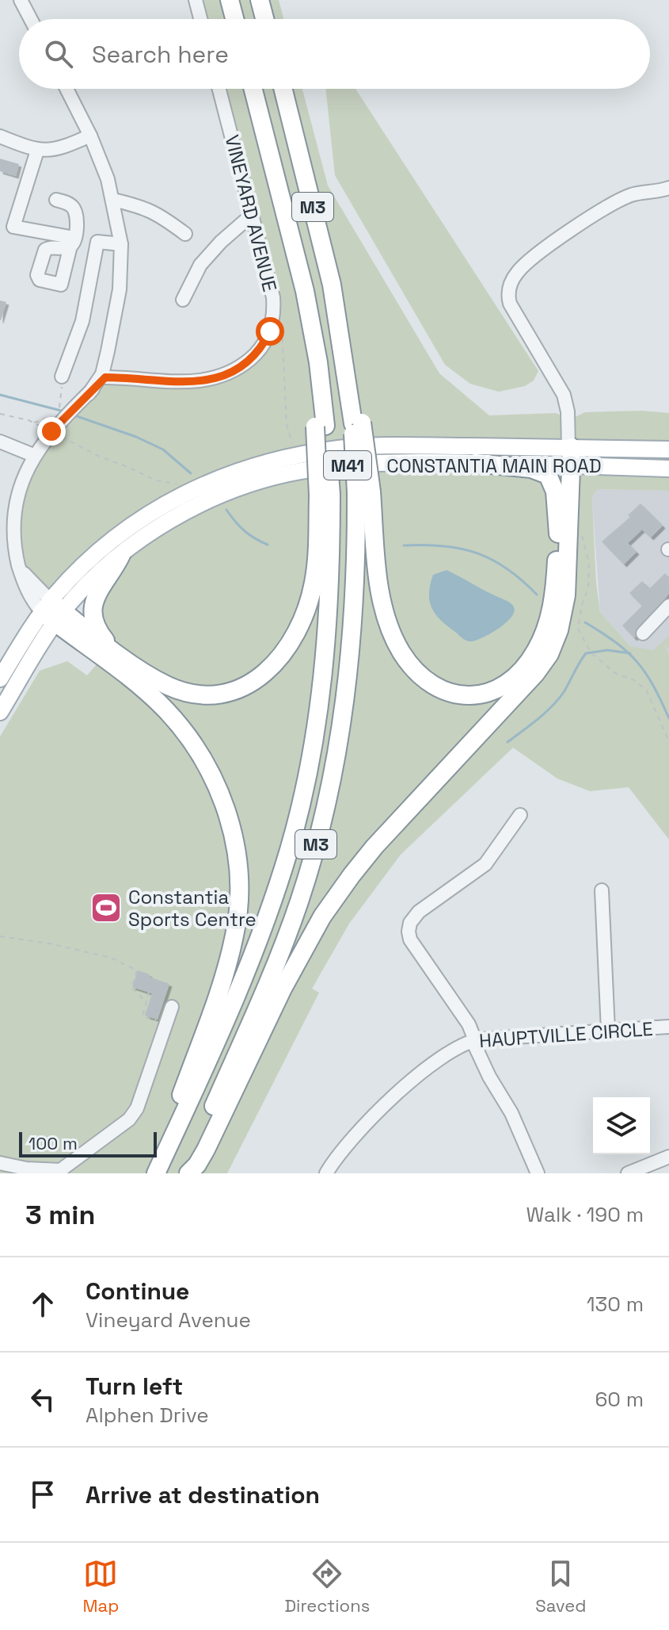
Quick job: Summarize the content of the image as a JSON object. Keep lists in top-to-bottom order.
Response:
{
  "streets": {
    "highway": ["M3"],
    "main road": ["M41", "CONSTANTIA MAIN ROAD"],
    "street": ["VINEYARD AVENUE", "HAUPTVILLE CIRCLE"]
  },
  "places": {
    "sports": ["Constantia Sports Centre"]
  },
  "scale_bar": "100 m",
  "page": {
    "search": "Search here",
    "scale": "100 m",
    "heading": ["3 min", "Walk · 190 m"],
    "list": [
      ["Continue", "Vineyard Avenue", "130 m"],
      ["Turn left", "Alphen Drive", "60 m"],
      "Arrive at destination"
    ],
    "nav": ["Map", "Directions", "Saved"]
  }
}
